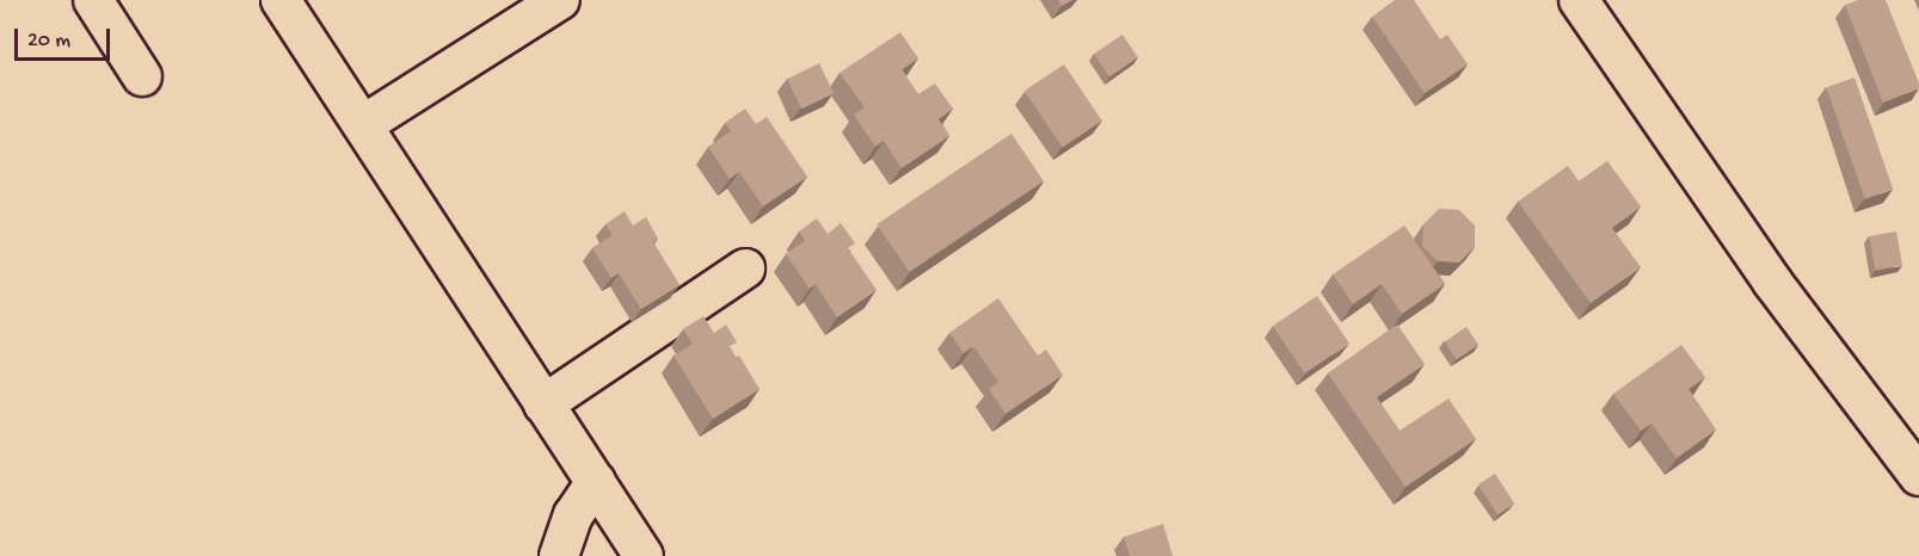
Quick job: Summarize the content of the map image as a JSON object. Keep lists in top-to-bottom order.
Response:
{
  "scale_bar": "20 m"
}
